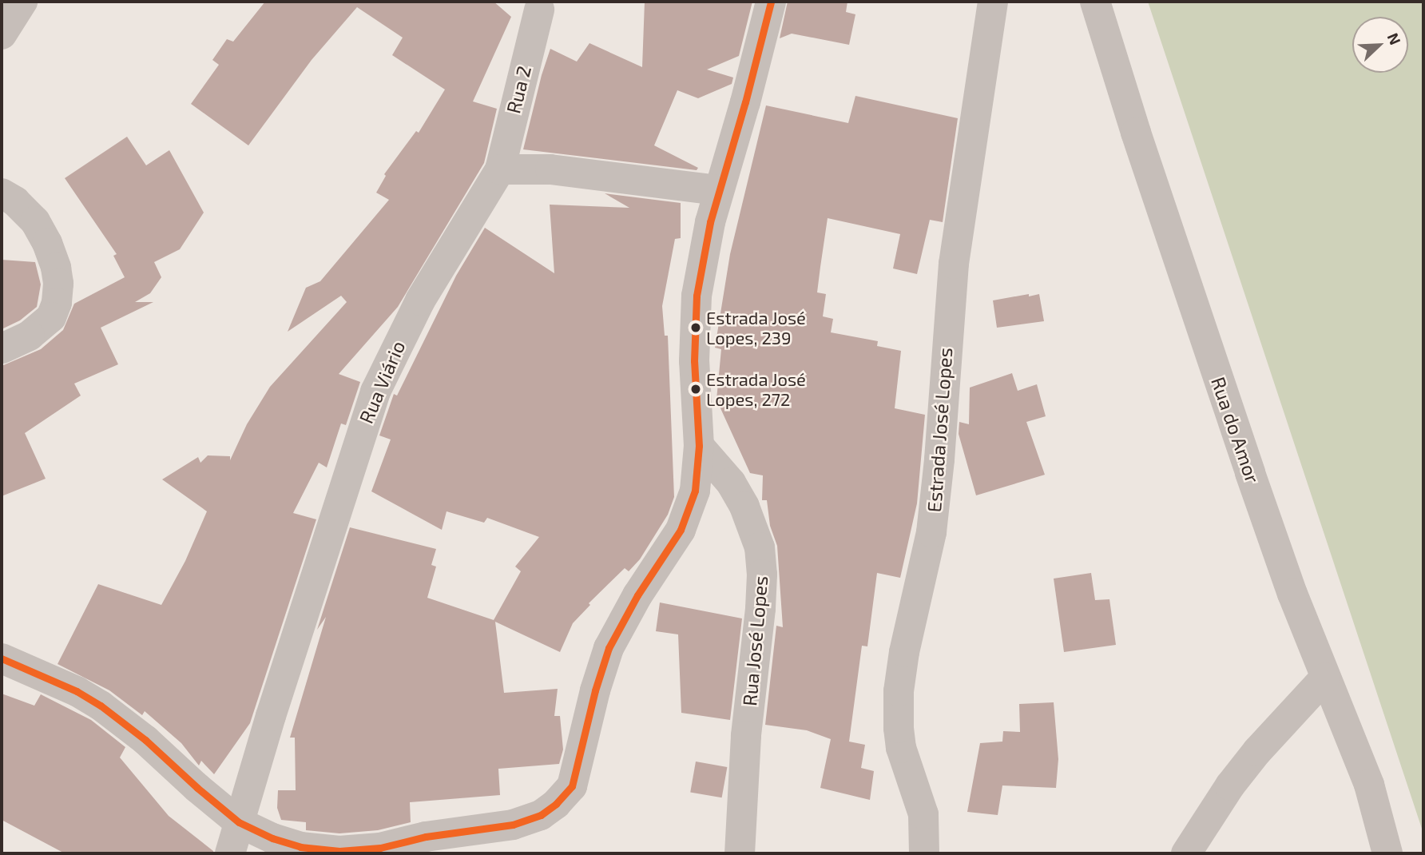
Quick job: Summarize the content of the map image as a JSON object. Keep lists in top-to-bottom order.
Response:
{
  "streets": {
    "street": [
      "Rua 2",
      "Rua Viário",
      "Estrada José Lopes",
      "Rua do Amor",
      "Rua José Lopes"
    ]
  },
  "crossings": [
    ["Rua 2", "Rua Viário"]
  ],
  "places": ["Estrada José Lopes, 239", "Estrada José Lopes, 272"],
  "north": "top right"
}
